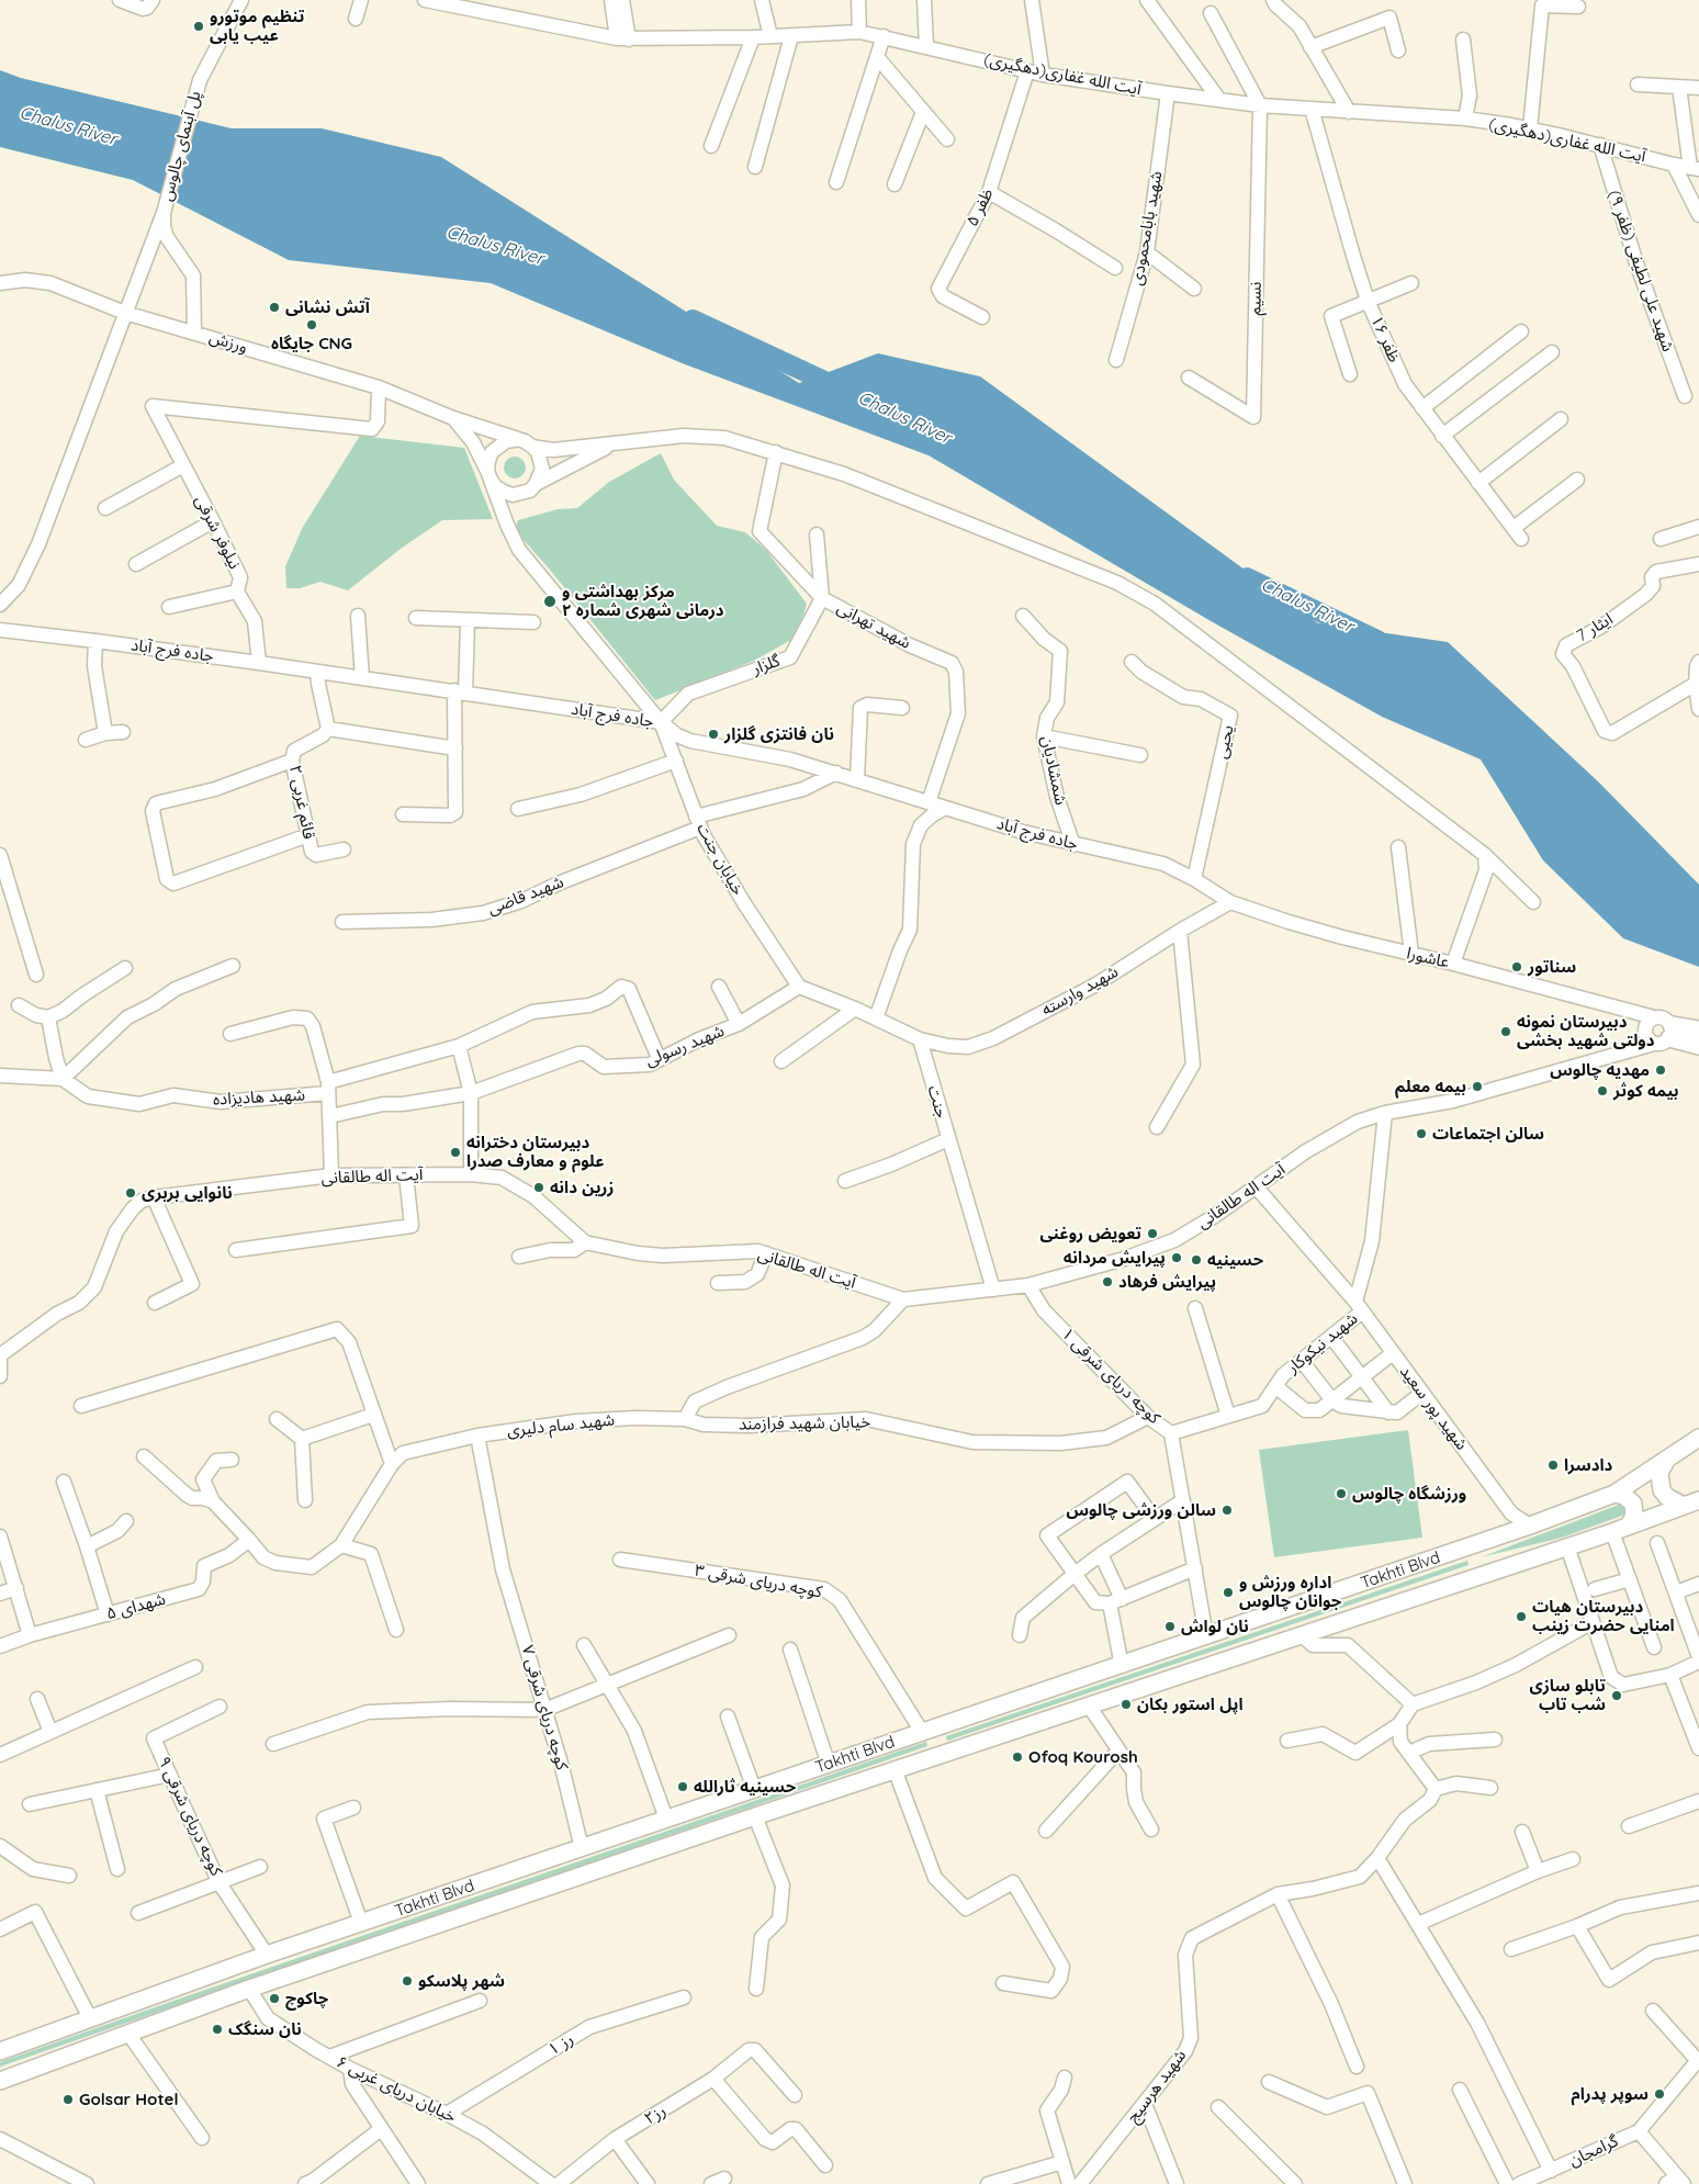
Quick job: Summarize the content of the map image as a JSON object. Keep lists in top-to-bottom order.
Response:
{
  "streets": {
    "main road": ["Takhti Blvd"],
    "street": [
      "آیت الله غفاری(دهگیری)",
      "پل آبنمای چالوس",
      "ظفر ۵",
      "شهید بابامحمودی",
      "شهید علی لطیفی (ظفر ۹)",
      "نسیم",
      "ظفر ۱۶",
      "ورزش",
      "نیلوفر شرقی",
      "شهید تهرانی",
      "ایثار 7",
      "جاده فرج آباد",
      "گلزار",
      "یحیی",
      "شمشادیان",
      "قائم غربی ۲",
      "خیابان جنت",
      "شهید قاضی",
      "عاشورا",
      "شهید وارسته",
      "شهید رسولی",
      "شهید هادیزاده",
      "جنت",
      "آیت اله طالقانی",
      "شهید نیکوکار",
      "کوچه دریای شرقی ۱",
      "شهید پور سعید",
      "خیابان شهید فرازمند",
      "شهید سام دلیری",
      "کوچه دریای شرقی ۳",
      "شهدای ۵",
      "کوچه دریای شرقی ۷",
      "کوچه دریای شرقی ۹",
      "رز ۱",
      "شهید هرسیج",
      "خیابان دریای غربی ۶",
      "رز۲",
      "گرامجان"
    ]
  },
  "crossings": [
    ["آیت الله غفاری(دهگیری)", "ظفر ۵"],
    ["آیت الله غفاری(دهگیری)", "شهید بابامحمودی"],
    ["آیت الله غفاری(دهگیری)", "شهید علی لطیفی (ظفر ۹)"],
    ["آیت الله غفاری(دهگیری)", "نسیم"],
    ["آیت الله غفاری(دهگیری)", "ظفر ۱۶"],
    ["پل آبنمای چالوس", "ورزش"],
    ["ورزش", "نیلوفر شرقی"],
    ["نیلوفر شرقی", "جاده فرج آباد"],
    ["شهید تهرانی", "جاده فرج آباد"],
    ["شهید تهرانی", "گلزار"],
    ["جاده فرج آباد", "گلزار"],
    ["جاده فرج آباد", "یحیی"],
    ["جاده فرج آباد", "شمشادیان"],
    ["جاده فرج آباد", "خیابان جنت"],
    ["جاده فرج آباد", "شهید قاضی"],
    ["جاده فرج آباد", "عاشورا"],
    ["جاده فرج آباد", "شهید وارسته"],
    ["گلزار", "خیابان جنت"],
    ["خیابان جنت", "شهید قاضی"],
    ["خیابان جنت", "شهید رسولی"],
    ["عاشورا", "شهید وارسته"],
    ["عاشورا", "آیت اله طالقانی"],
    ["شهید وارسته", "جنت"],
    ["شهید رسولی", "شهید هادیزاده"],
    ["جنت", "آیت اله طالقانی"],
    ["آیت اله طالقانی", "کوچه دریای شرقی ۱"],
    ["آیت اله طالقانی", "شهید پور سعید"],
    ["شهید نیکوکار", "کوچه دریای شرقی ۱"],
    ["شهید نیکوکار", "شهید پور سعید"],
    ["کوچه دریای شرقی ۱", "خیابان شهید فرازمند"],
    ["کوچه دریای شرقی ۱", "Takhti Blvd"],
    ["شهید پور سعید", "Takhti Blvd"],
    ["خیابان شهید فرازمند", "شهید سام دلیری"],
    ["شهید سام دلیری", "شهدای ۵"],
    ["شهید سام دلیری", "کوچه دریای شرقی ۷"],
    ["Takhti Blvd", "کوچه دریای شرقی ۳"],
    ["Takhti Blvd", "کوچه دریای شرقی ۷"],
    ["Takhti Blvd", "کوچه دریای شرقی ۹"],
    ["Takhti Blvd", "خیابان دریای غربی ۶"],
    ["رز ۱", "خیابان دریای غربی ۶"]
  ],
  "water": ["Chalus River"],
  "places": [
    "تنظیم موتورو عیب یابی",
    "آتش نشانی",
    "جایگاه CNG",
    "مرکز بهداشتی و درمانی شهری شماره ۲",
    "نان فانتزی گلزار",
    "سناتور",
    "دبیرستان نمونه دولتی شهید بخشی",
    "مهدیه چالوس",
    "بیمه معلم",
    "بیمه کوثر",
    "سالن اجتماعات",
    "دبیرستان دخترانه علوم و معارف صدرا",
    "زرین دانه",
    "نانوایی بربری",
    "تعویض روغنی",
    "پیرایش مردانه",
    "حسینیه",
    "پیرایش فرهاد",
    "دادسرا",
    "ورزشگاه چالوس",
    "سالن ورزشی چالوس",
    "اداره ورزش و جوانان چالوس",
    "دبیرستان هیات امنایی حضرت زینب",
    "نان لواش",
    "تابلو سازی شب تاب",
    "اپل استور بکان",
    "Ofoq Kourosh",
    "حسینیه ثارالله",
    "شهر پلاسکو",
    "چاکوچ",
    "نان سنگک",
    "سوپر پدرام",
    "Golsar Hotel"
  ]
}
